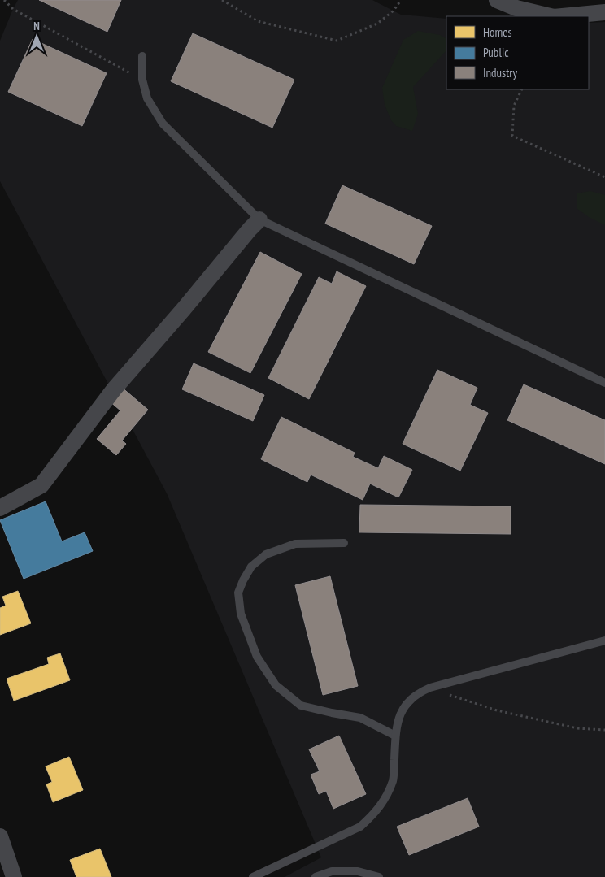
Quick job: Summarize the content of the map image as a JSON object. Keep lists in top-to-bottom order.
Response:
{
  "legend": ["Homes", "Public", "Industry"],
  "north": "top"
}
